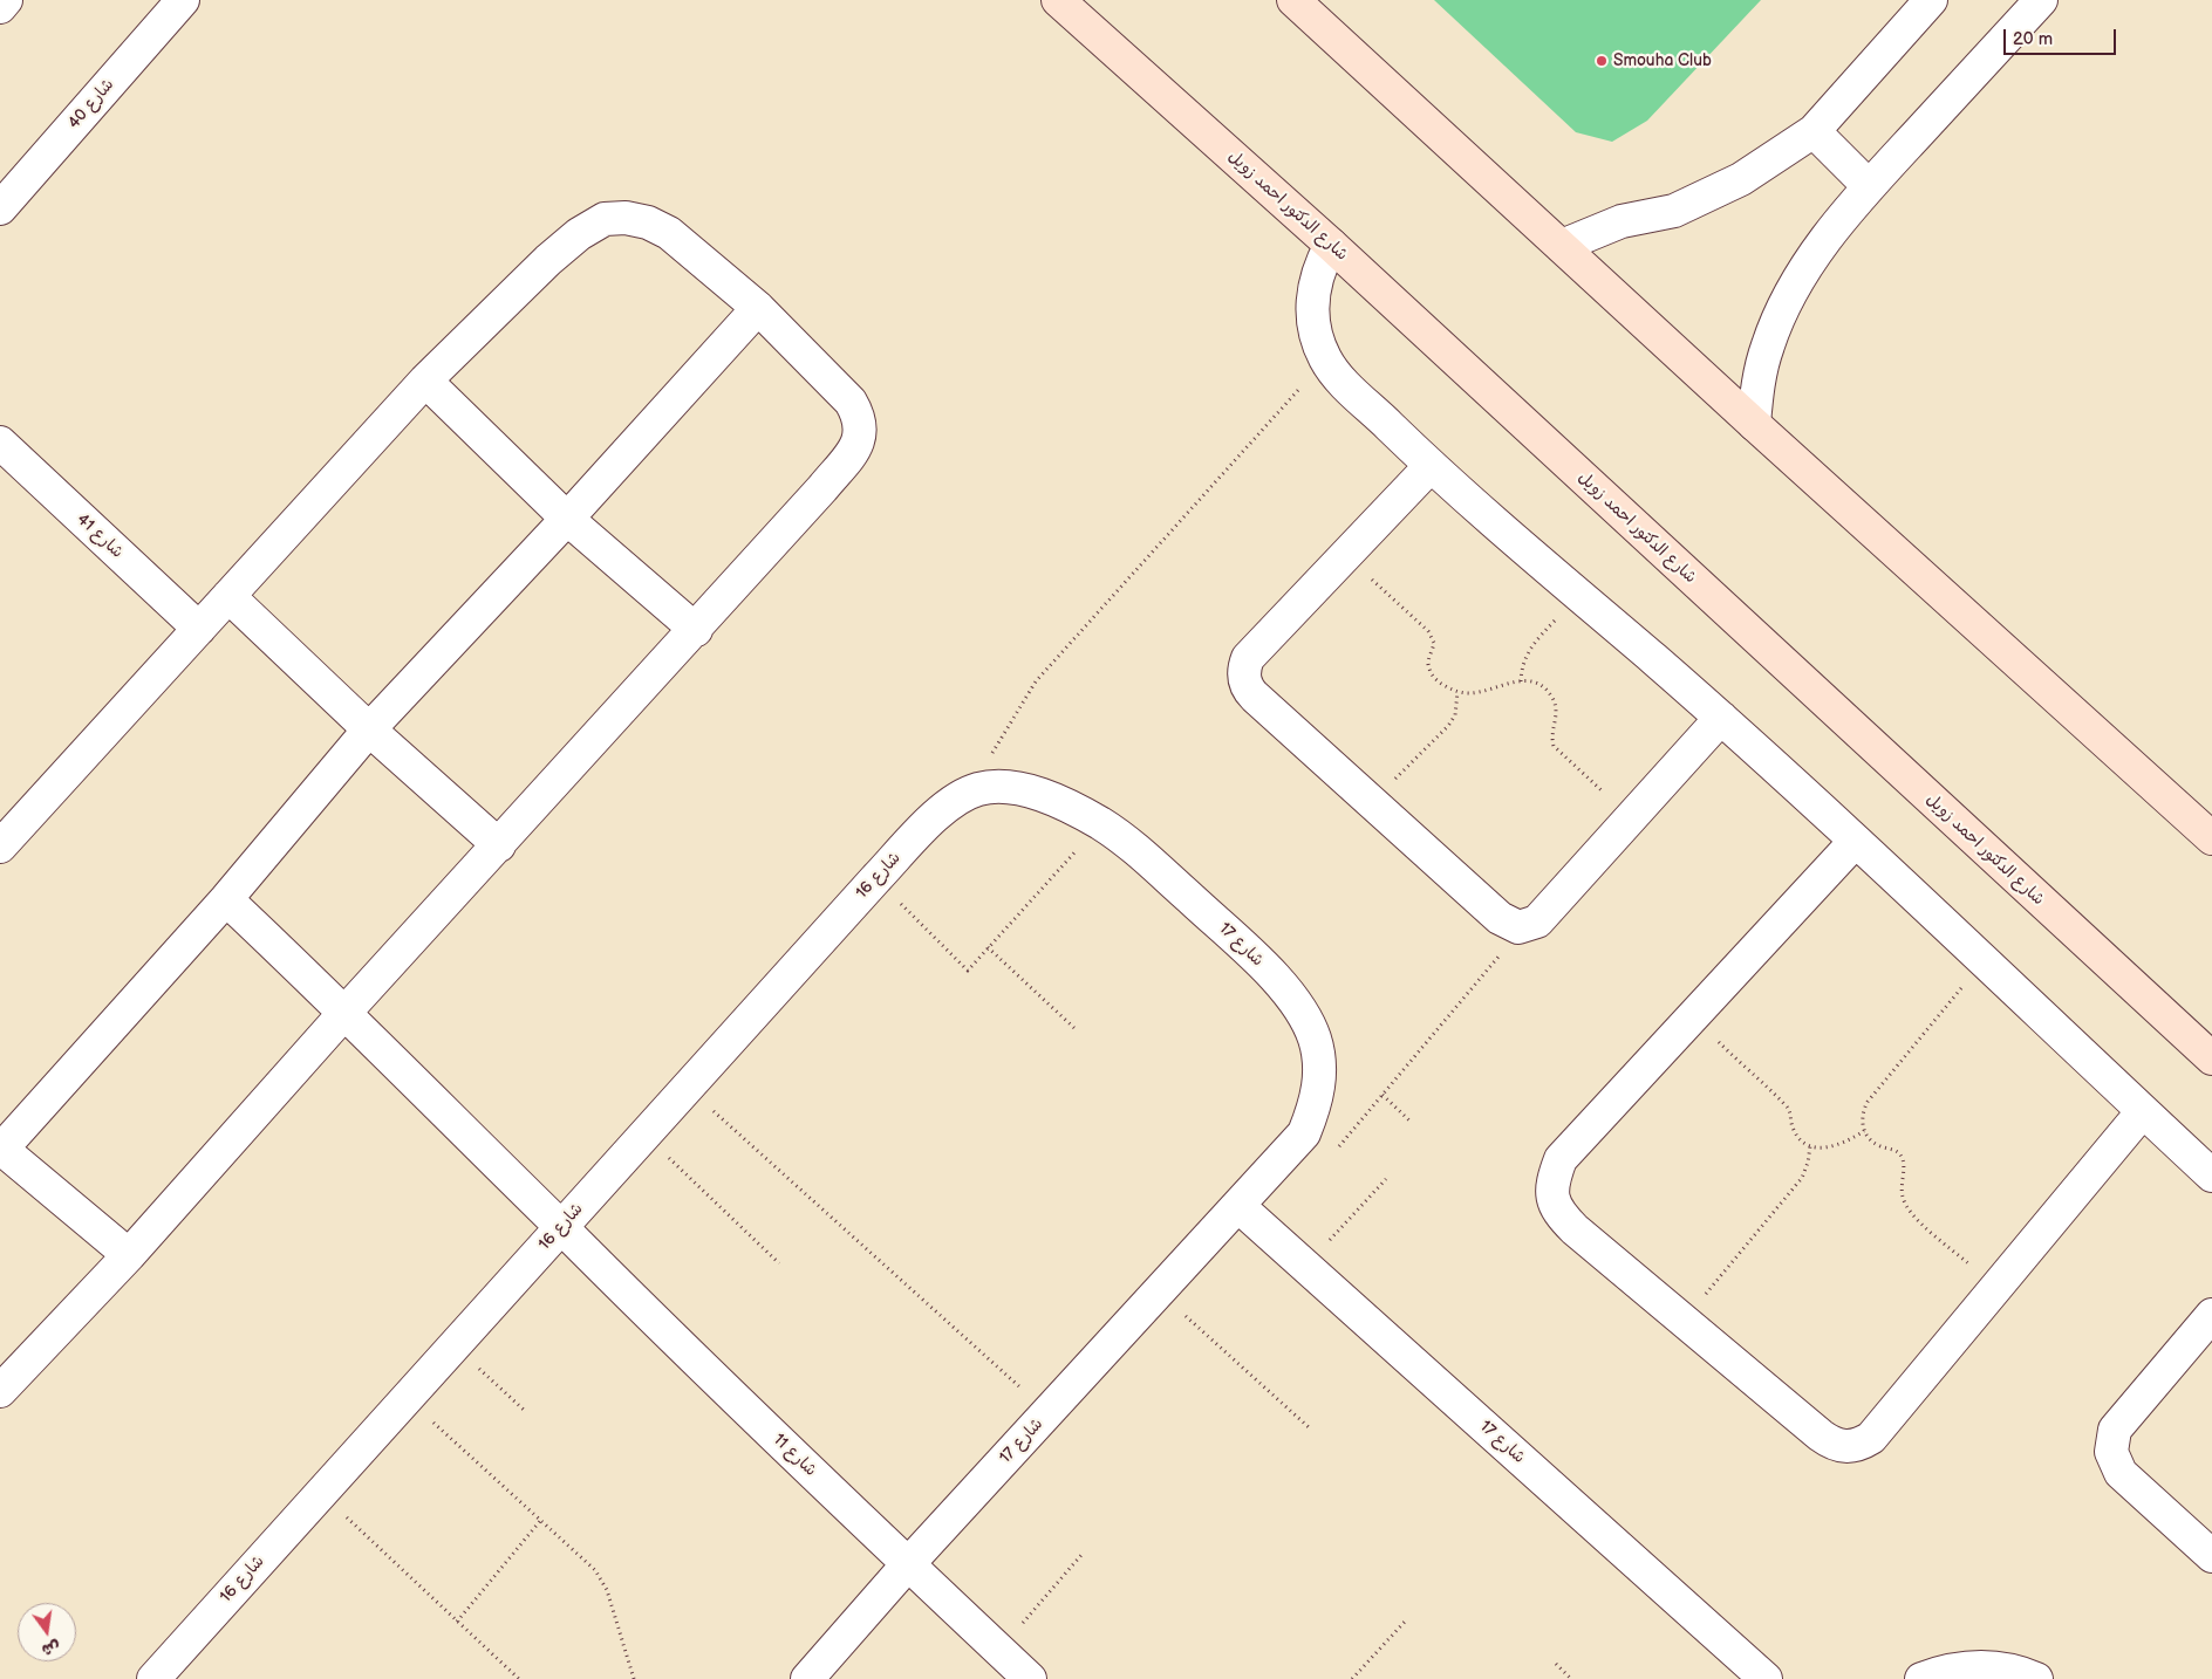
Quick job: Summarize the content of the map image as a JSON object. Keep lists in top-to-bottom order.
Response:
{
  "streets": {
    "street": [
      "شارع 40",
      "شارع الدكتور احمد زويل",
      "شارع 41",
      "شارع 16",
      "شارع 17",
      "شارع 11"
    ]
  },
  "crossings": [
    ["شارع 16", "شارع 17"],
    ["شارع 16", "شارع 11"],
    ["شارع 17", "شارع 11"]
  ],
  "places": ["Smouha Club"],
  "scale_bar": "20 m",
  "north": "bottom"
}
